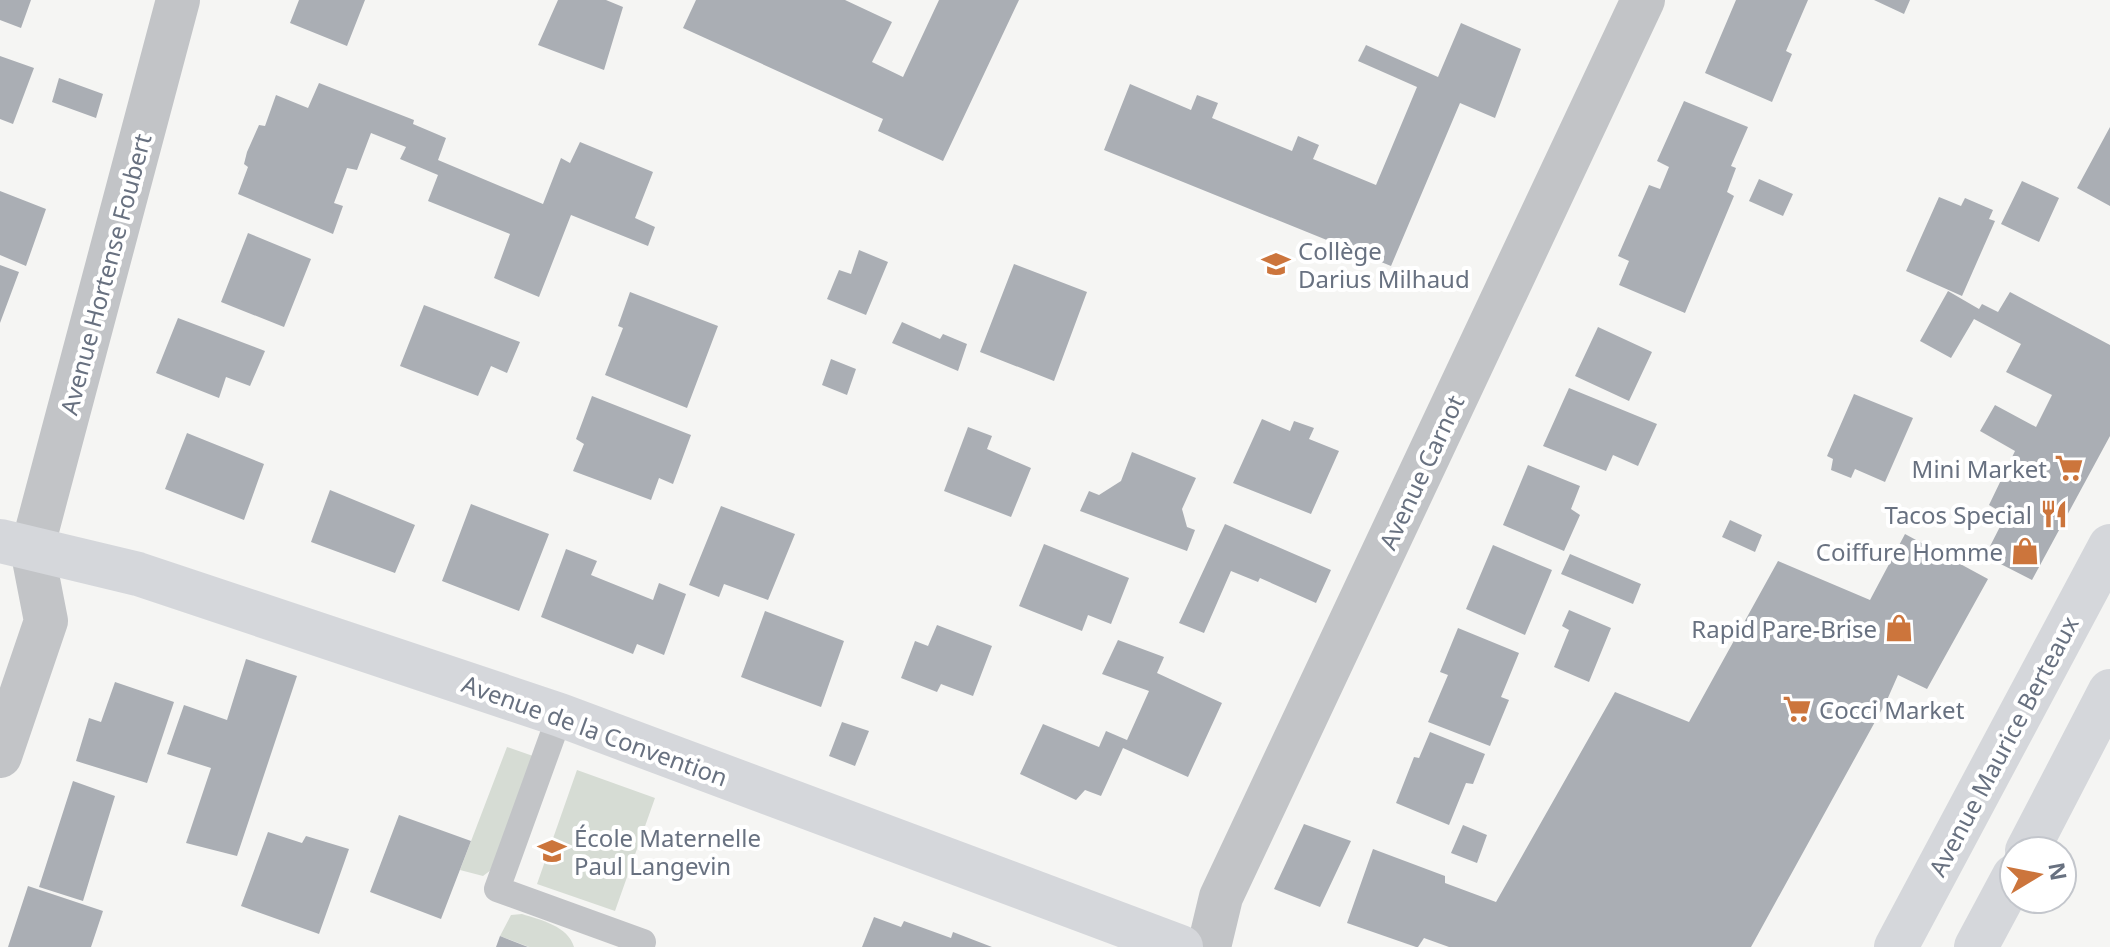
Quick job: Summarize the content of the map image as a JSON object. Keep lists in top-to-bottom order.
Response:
{
  "streets": {
    "street": [
      "Avenue Hortense Foubert",
      "Avenue Carnot",
      "Avenue de la Convention",
      "Avenue Maurice Berteaux"
    ]
  },
  "crossings": [
    ["Avenue Hortense Foubert", "Avenue de la Convention"]
  ],
  "places": {
    "school or university": ["Collège Darius Milhaud", "École Maternelle Paul Langevin"],
    "supermarket": ["Mini Market", "Cocci Market"],
    "restaurant": ["Tacos Special"],
    "shop": ["Coiffure Homme", "Rapid Pare-Brise"]
  },
  "north": "right"
}
